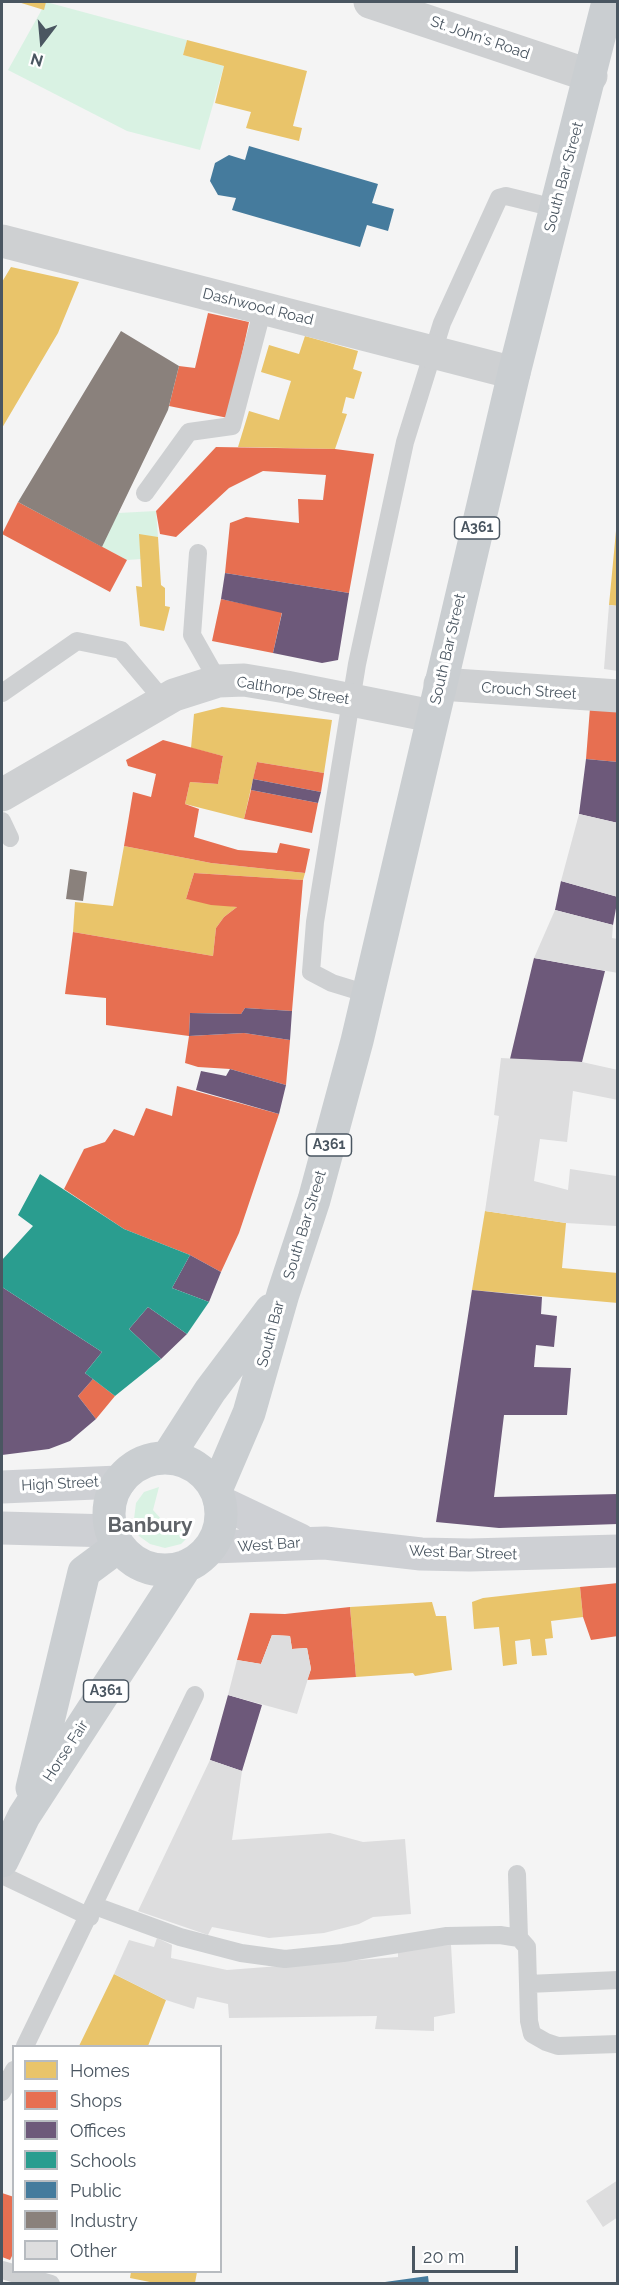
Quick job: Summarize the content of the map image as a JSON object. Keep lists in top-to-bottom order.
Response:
{
  "streets": {
    "main road": [
      "South Bar Street",
      "A361",
      "South Bar",
      "High Street",
      "West Bar",
      "West Bar Street",
      "Horse Fair"
    ],
    "street": [
      "St. John's Road",
      "Dashwood Road",
      "Calthorpe Street",
      "Crouch Street"
    ]
  },
  "crossings": [
    ["St. John's Road", "South Bar Street"],
    ["South Bar Street", "Dashwood Road"],
    ["South Bar Street", "Calthorpe Street"],
    ["South Bar Street", "Crouch Street"],
    ["South Bar Street", "South Bar"],
    ["South Bar", "High Street"],
    ["South Bar", "West Bar"],
    ["South Bar", "Horse Fair"],
    ["High Street", "West Bar"],
    ["High Street", "Horse Fair"],
    ["West Bar", "West Bar Street"],
    ["West Bar", "Horse Fair"]
  ],
  "districts": ["Banbury"],
  "legend": [
    "Homes",
    "Shops",
    "Offices",
    "Schools",
    "Public",
    "Industry",
    "Other"
  ],
  "scale_bar": "20 m",
  "north": "bottom"
}
